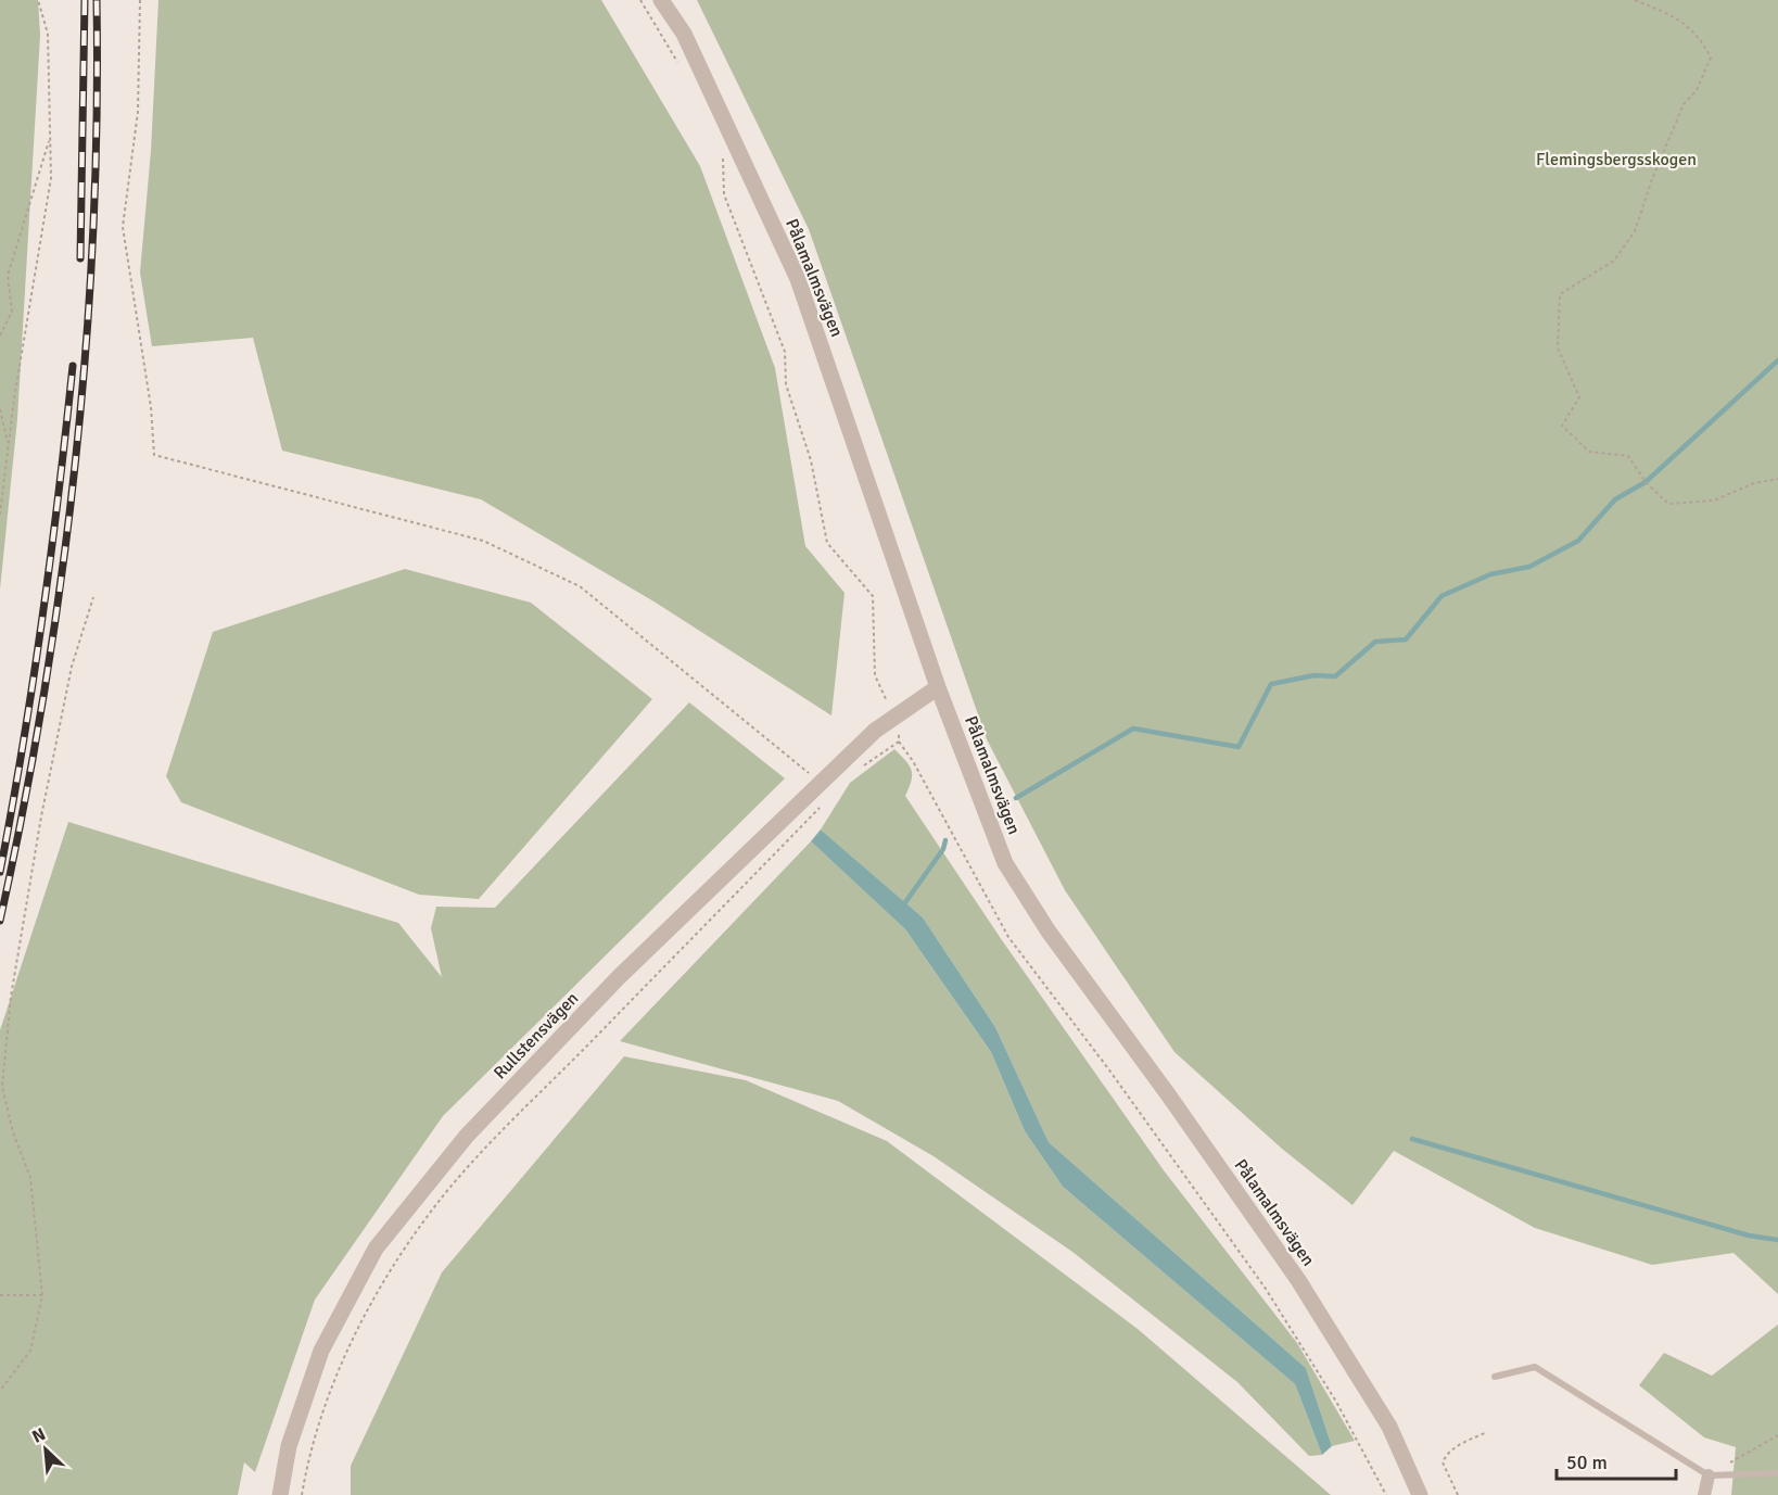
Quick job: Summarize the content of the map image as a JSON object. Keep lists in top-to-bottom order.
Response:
{
  "streets": {
    "street": ["Pålamalmsvägen", "Rullstensvägen"]
  },
  "crossings": [
    ["Pålamalmsvägen", "Rullstensvägen"]
  ],
  "parks": ["Flemingsbergsskogen"],
  "scale_bar": "50 m",
  "north": "top left"
}
